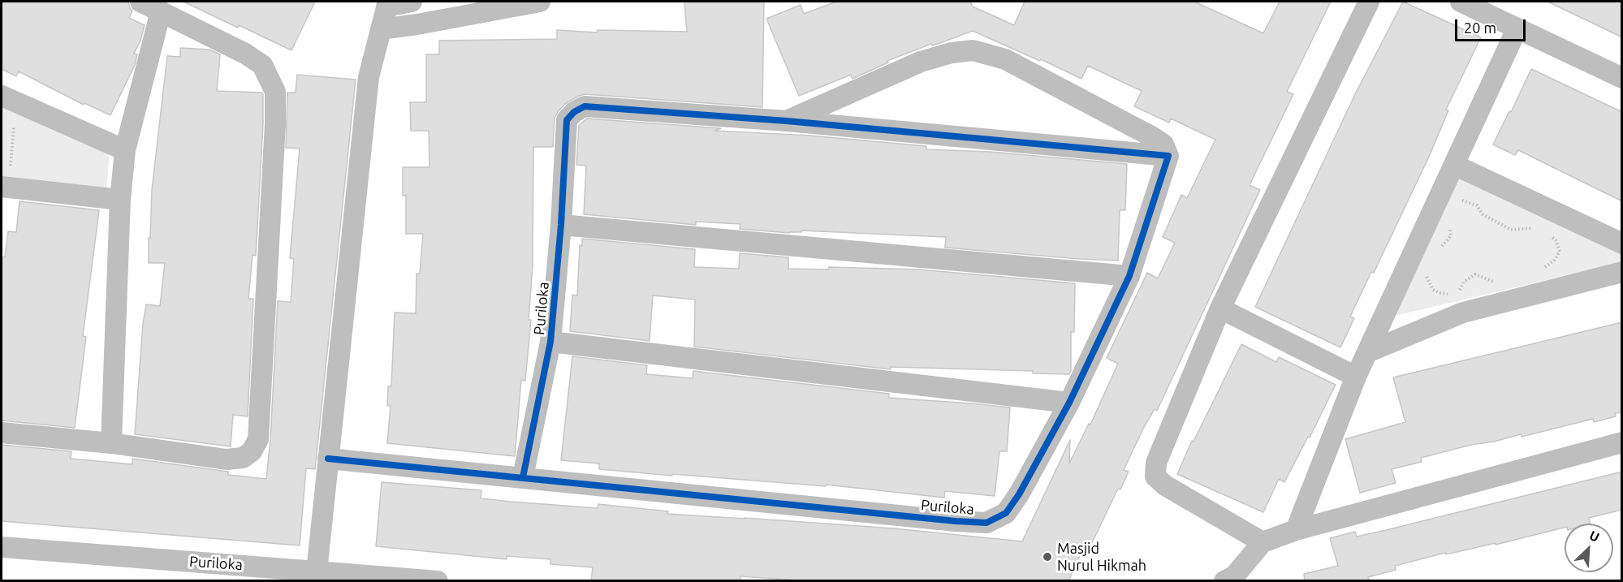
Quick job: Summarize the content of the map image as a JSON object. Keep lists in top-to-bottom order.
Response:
{
  "streets": {
    "street": ["Puriloka"]
  },
  "places": ["Masjid Nurul Hikmah"],
  "scale_bar": "20 m",
  "north": "top right"
}
